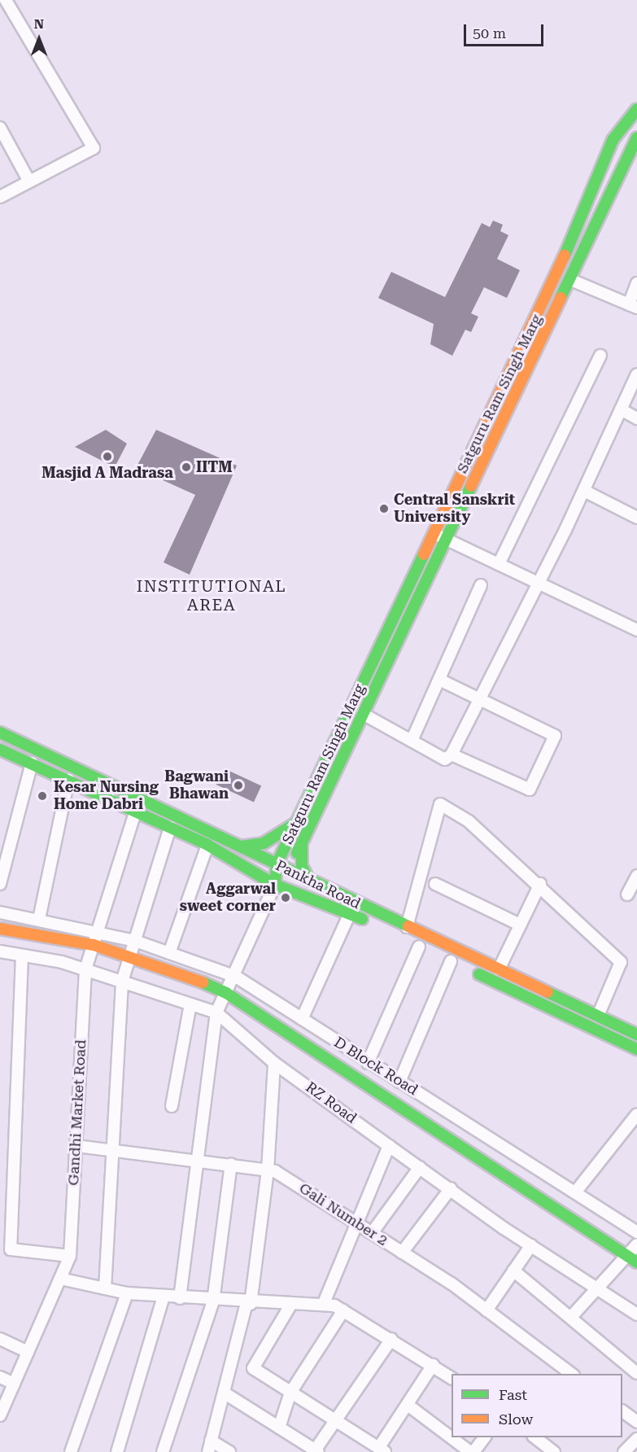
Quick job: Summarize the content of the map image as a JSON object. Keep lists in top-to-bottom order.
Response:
{
  "streets": {
    "main road": ["Satguru Ram Singh Marg", "Pankha Road"],
    "street": [
      "D Block Road",
      "RZ Road",
      "Gandhi Market Road",
      "Gali Number 2"
    ]
  },
  "crossings": [
    ["Satguru Ram Singh Marg", "Pankha Road"],
    ["Pankha Road", "Gandhi Market Road"],
    ["D Block Road", "Gandhi Market Road"],
    ["RZ Road", "Gandhi Market Road"],
    ["Gandhi Market Road", "Gali Number 2"]
  ],
  "districts": ["INSTITUTIONAL AREA"],
  "places": [
    "Masjid A Madrasa",
    "IITM",
    "Central Sanskrit University",
    "Bagwani Bhawan",
    "Kesar Nursing Home Dabri",
    "Aggarwal sweet corner"
  ],
  "legend": ["Fast", "Slow"],
  "scale_bar": "50 m",
  "north": "top"
}
